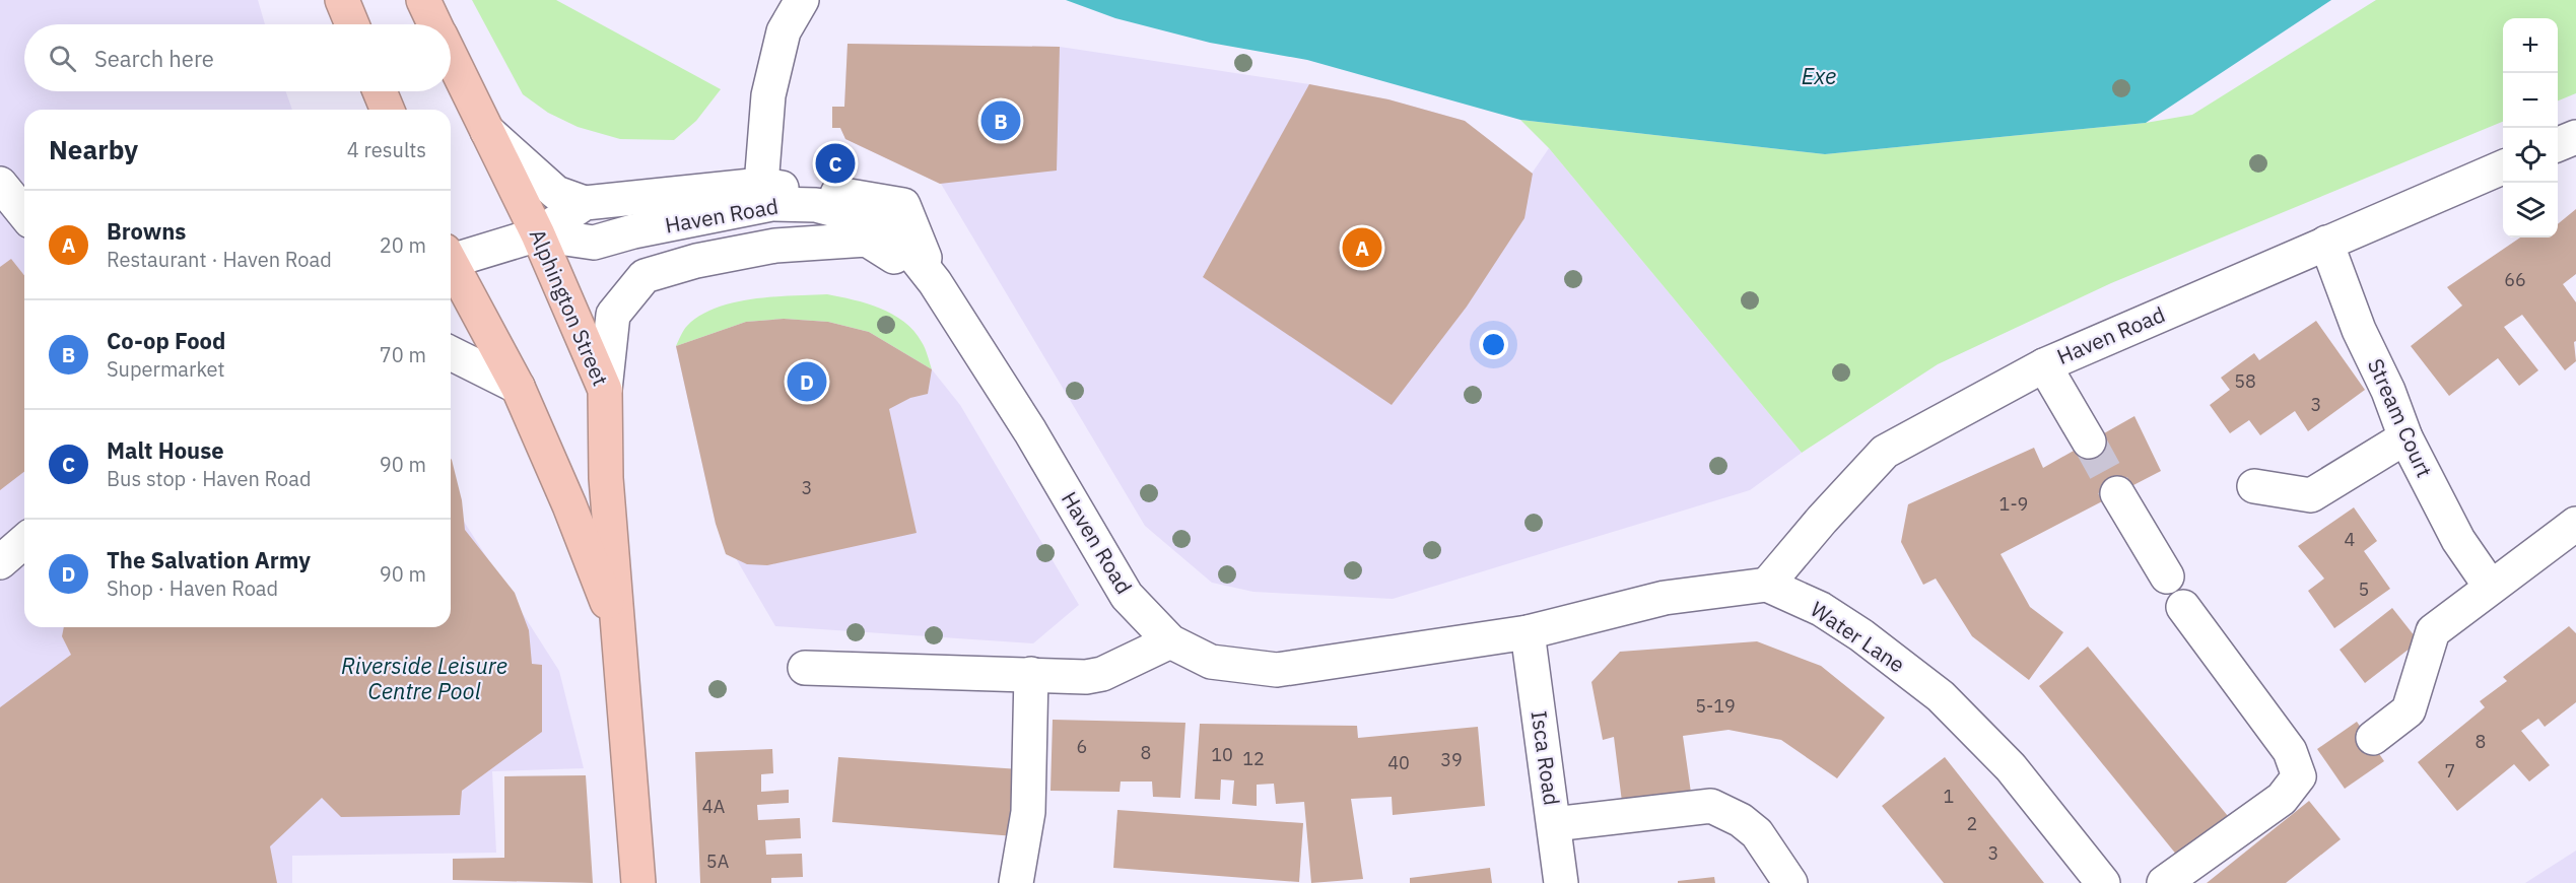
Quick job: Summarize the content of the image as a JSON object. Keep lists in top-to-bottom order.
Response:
{
  "streets": {
    "highway": ["Alphington Street"],
    "street": [
      "Haven Road",
      "Stream Court",
      "Water Lane",
      "Isca Road"
    ]
  },
  "crossings": [
    ["Haven Road", "Alphington Street"],
    ["Haven Road", "Stream Court"],
    ["Haven Road", "Water Lane"],
    ["Haven Road", "Isca Road"]
  ],
  "water": ["Exe", "Riverside Leisure Centre Pool"],
  "house_numbers": [
    "66",
    "58",
    "3",
    "3",
    "1-9",
    "4",
    "5",
    "5-19",
    "8",
    "6",
    "8",
    "10",
    "12",
    "39",
    "40",
    "7",
    "1",
    "4A",
    "2",
    "3",
    "5A"
  ],
  "page": {
    "map_buttons": ["+", "−"],
    "search": "Search here",
    "pins": [
      "B",
      "C",
      "A",
      "D"
    ],
    "heading": ["Nearby", "4 results"],
    "list": [
      {
        "mark": "A",
        "name": "Browns",
        "note": "Restaurant · Haven Road",
        "value": "20 m"
      },
      {
        "mark": "B",
        "name": "Co-op Food",
        "note": "Supermarket",
        "value": "70 m"
      },
      {
        "mark": "C",
        "name": "Malt House",
        "note": "Bus stop · Haven Road",
        "value": "90 m"
      },
      {
        "mark": "D",
        "name": "The Salvation Army",
        "note": "Shop · Haven Road",
        "value": "90 m"
      }
    ]
  }
}
